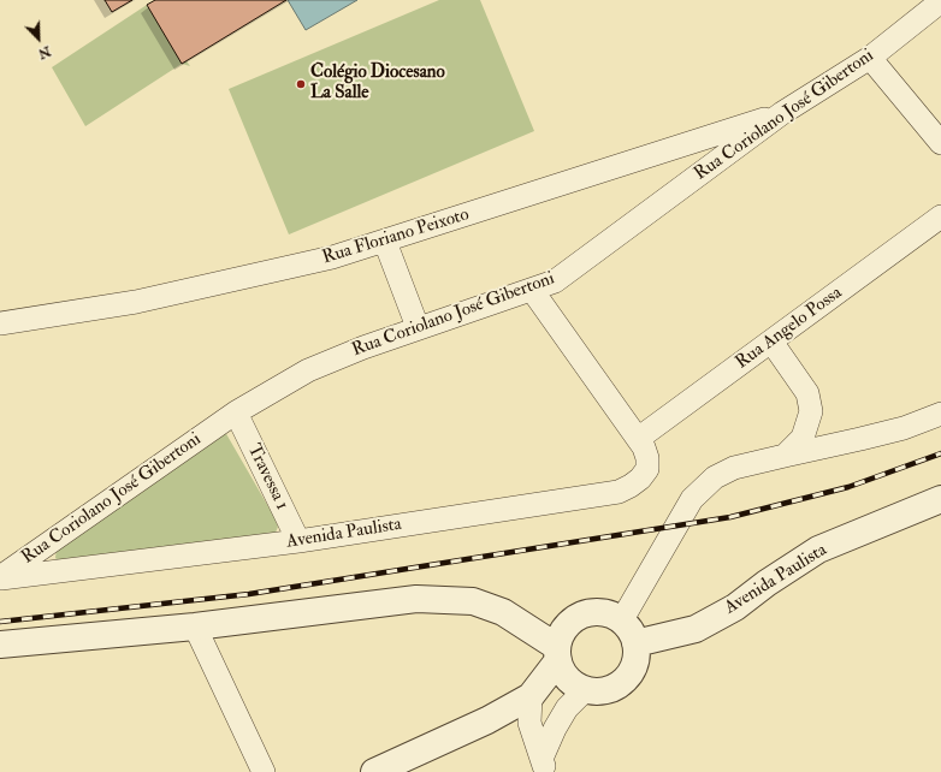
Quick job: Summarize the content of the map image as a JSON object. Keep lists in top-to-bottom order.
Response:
{
  "streets": {
    "street": [
      "Rua Coriolano José Gibertoni",
      "Rua Floriano Peixoto",
      "Rua Angelo Possa",
      "Travessa 1",
      "Avenida Paulista"
    ]
  },
  "crossings": [
    ["Rua Coriolano José Gibertoni", "Rua Floriano Peixoto"],
    ["Rua Coriolano José Gibertoni", "Travessa 1"],
    ["Rua Coriolano José Gibertoni", "Avenida Paulista"],
    ["Rua Angelo Possa", "Avenida Paulista"],
    ["Travessa 1", "Avenida Paulista"]
  ],
  "places": ["Colégio Diocesano La Salle"],
  "north": "bottom right"
}
